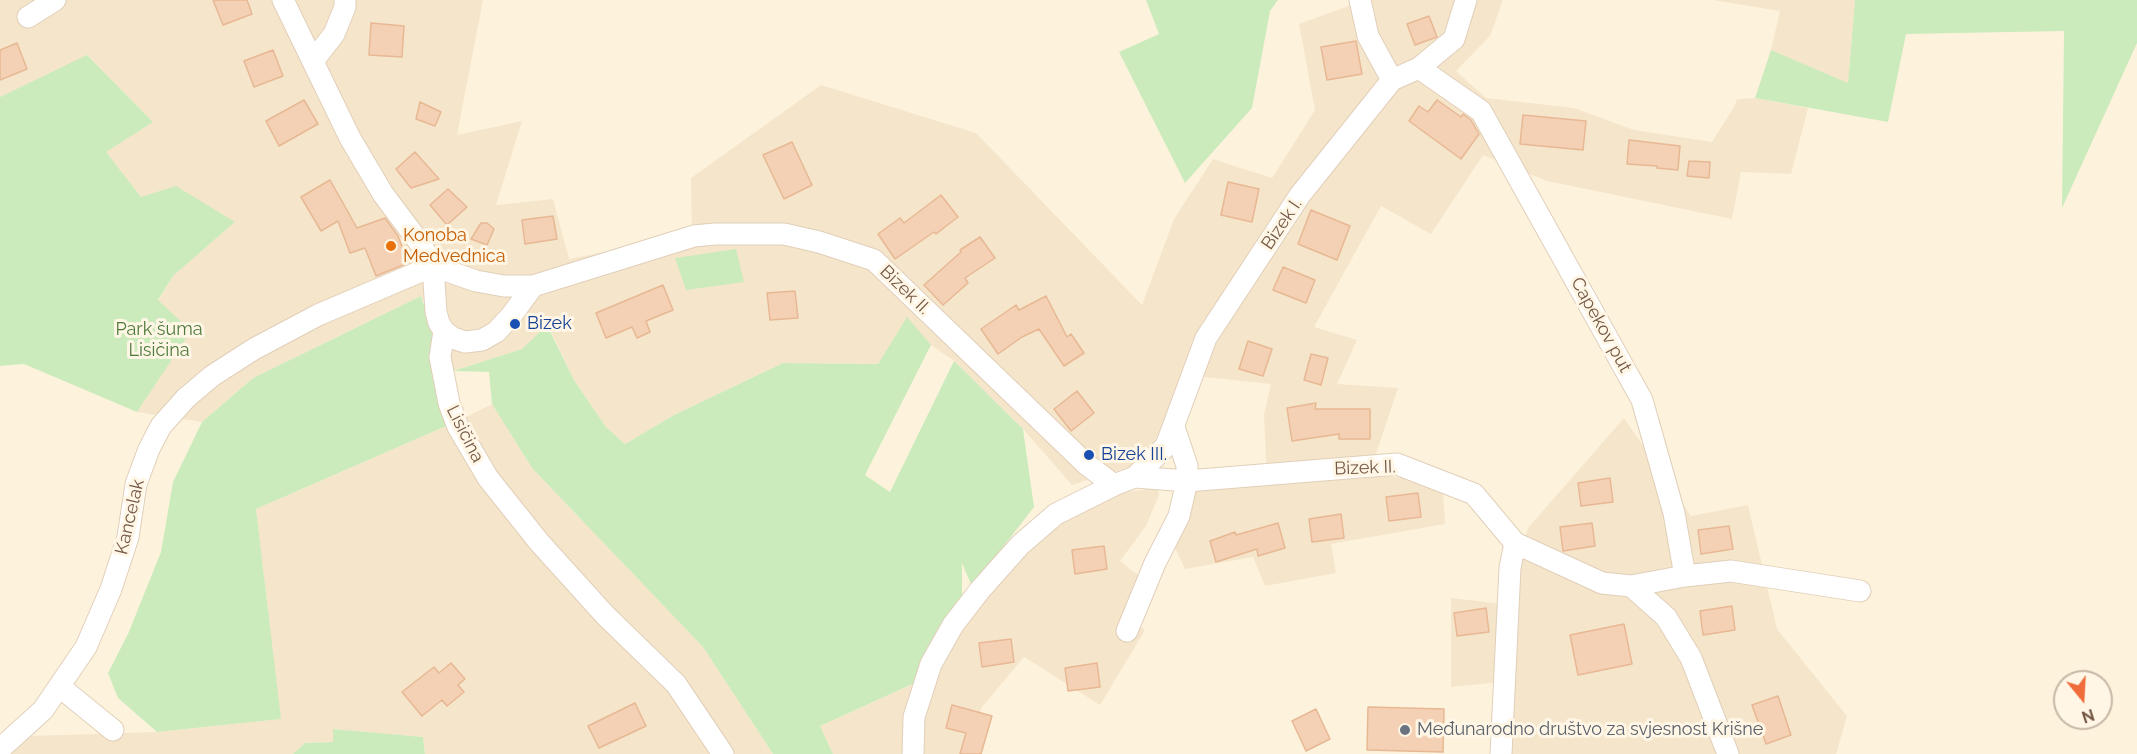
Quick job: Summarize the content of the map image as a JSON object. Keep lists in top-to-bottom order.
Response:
{
  "streets": {
    "street": [
      "Bizek I.",
      "Bizek II.",
      "Capekov put",
      "Lisičina",
      "Kancelak"
    ]
  },
  "crossings": [
    ["Bizek I.", "Bizek II."],
    ["Bizek I.", "Capekov put"],
    ["Bizek II.", "Lisičina"],
    ["Bizek II.", "Kancelak"],
    ["Lisičina", "Kancelak"]
  ],
  "parks": ["Park šuma Lisičina"],
  "places": [
    "Konoba Medvednica",
    "Bizek",
    "Bizek III.",
    "Međunarodno društvo za svjesnost Krišne"
  ],
  "north": "bottom"
}
